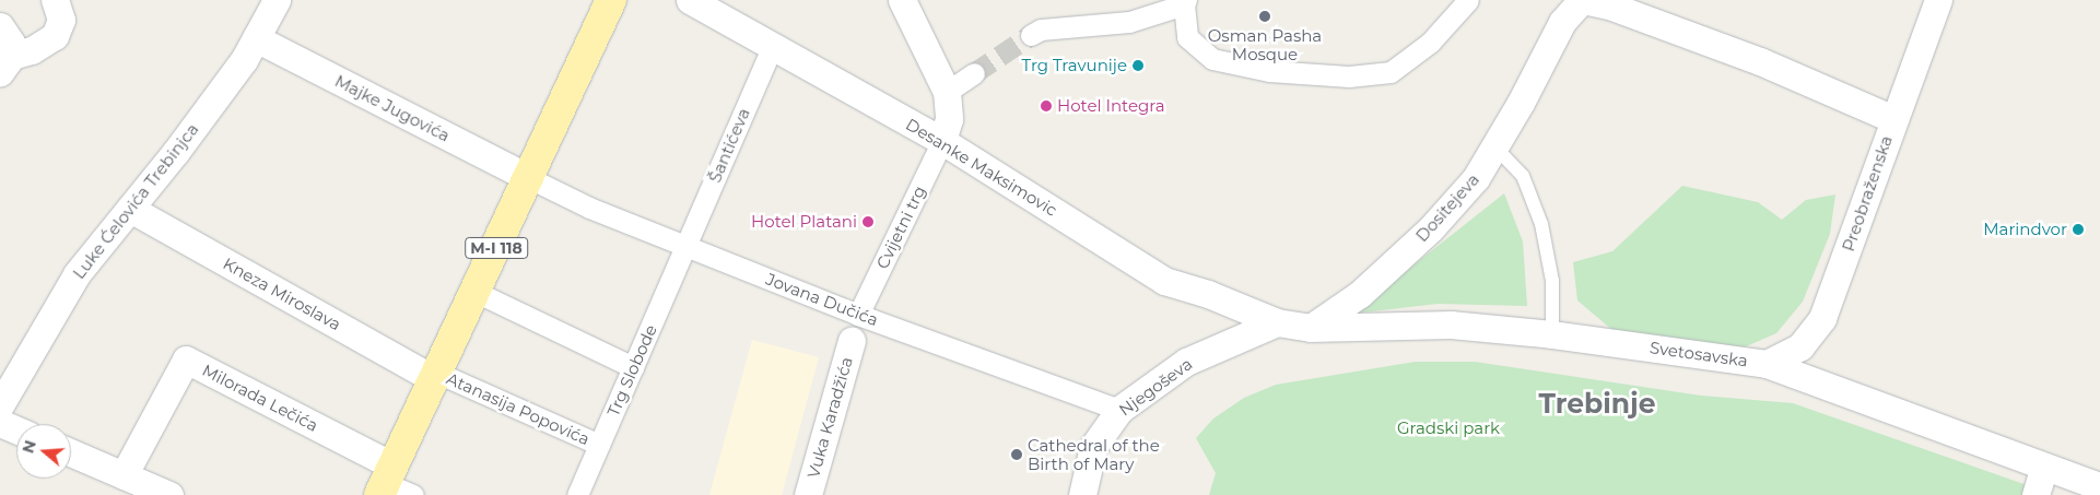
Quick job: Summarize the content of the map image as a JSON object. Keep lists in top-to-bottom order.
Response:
{
  "streets": {
    "main road": ["M-I 118"],
    "street": [
      "Majke Jugovića",
      "Šantićeva",
      "Desanke Maksimovic",
      "Preobraženska",
      "Luke Ćelovića Trebinjca",
      "Dositejeva",
      "Cvijetni trg",
      "Kneza Miroslava",
      "Jovana Dučića",
      "Svetosavska",
      "Trg Slobode",
      "Njegoševa",
      "Milorada Lečića",
      "Atanasija Popovića",
      "Vuka Karadžića"
    ]
  },
  "crossings": [
    ["Majke Jugovića", "Luke Ćelovića Trebinjca"],
    ["Majke Jugovića", "M-I 118"],
    ["Majke Jugovića", "Jovana Dučića"],
    ["Šantićeva", "Desanke Maksimovic"],
    ["Šantićeva", "Jovana Dučića"],
    ["Šantićeva", "Trg Slobode"],
    ["Desanke Maksimovic", "Cvijetni trg"],
    ["Desanke Maksimovic", "Svetosavska"],
    ["Desanke Maksimovic", "Njegoševa"],
    ["Preobraženska", "Dositejeva"],
    ["Preobraženska", "Svetosavska"],
    ["Luke Ćelovića Trebinjca", "Kneza Miroslava"],
    ["Dositejeva", "Svetosavska"],
    ["Cvijetni trg", "Jovana Dučića"],
    ["M-I 118", "Kneza Miroslava"],
    ["M-I 118", "Jovana Dučića"],
    ["M-I 118", "Milorada Lečića"],
    ["M-I 118", "Atanasija Popovića"],
    ["Kneza Miroslava", "Atanasija Popovića"],
    ["Jovana Dučića", "Trg Slobode"],
    ["Jovana Dučića", "Njegoševa"],
    ["Svetosavska", "Njegoševa"],
    ["Trg Slobode", "Atanasija Popovića"]
  ],
  "districts": ["Trebinje"],
  "parks": ["Gradski park"],
  "places": [
    "Osman Pasha Mosque",
    "Trg Travunije",
    "Hotel Integra",
    "Hotel Platani",
    "Marindvor",
    "Cathedral of the Birth of Mary"
  ],
  "north": "left"
}
